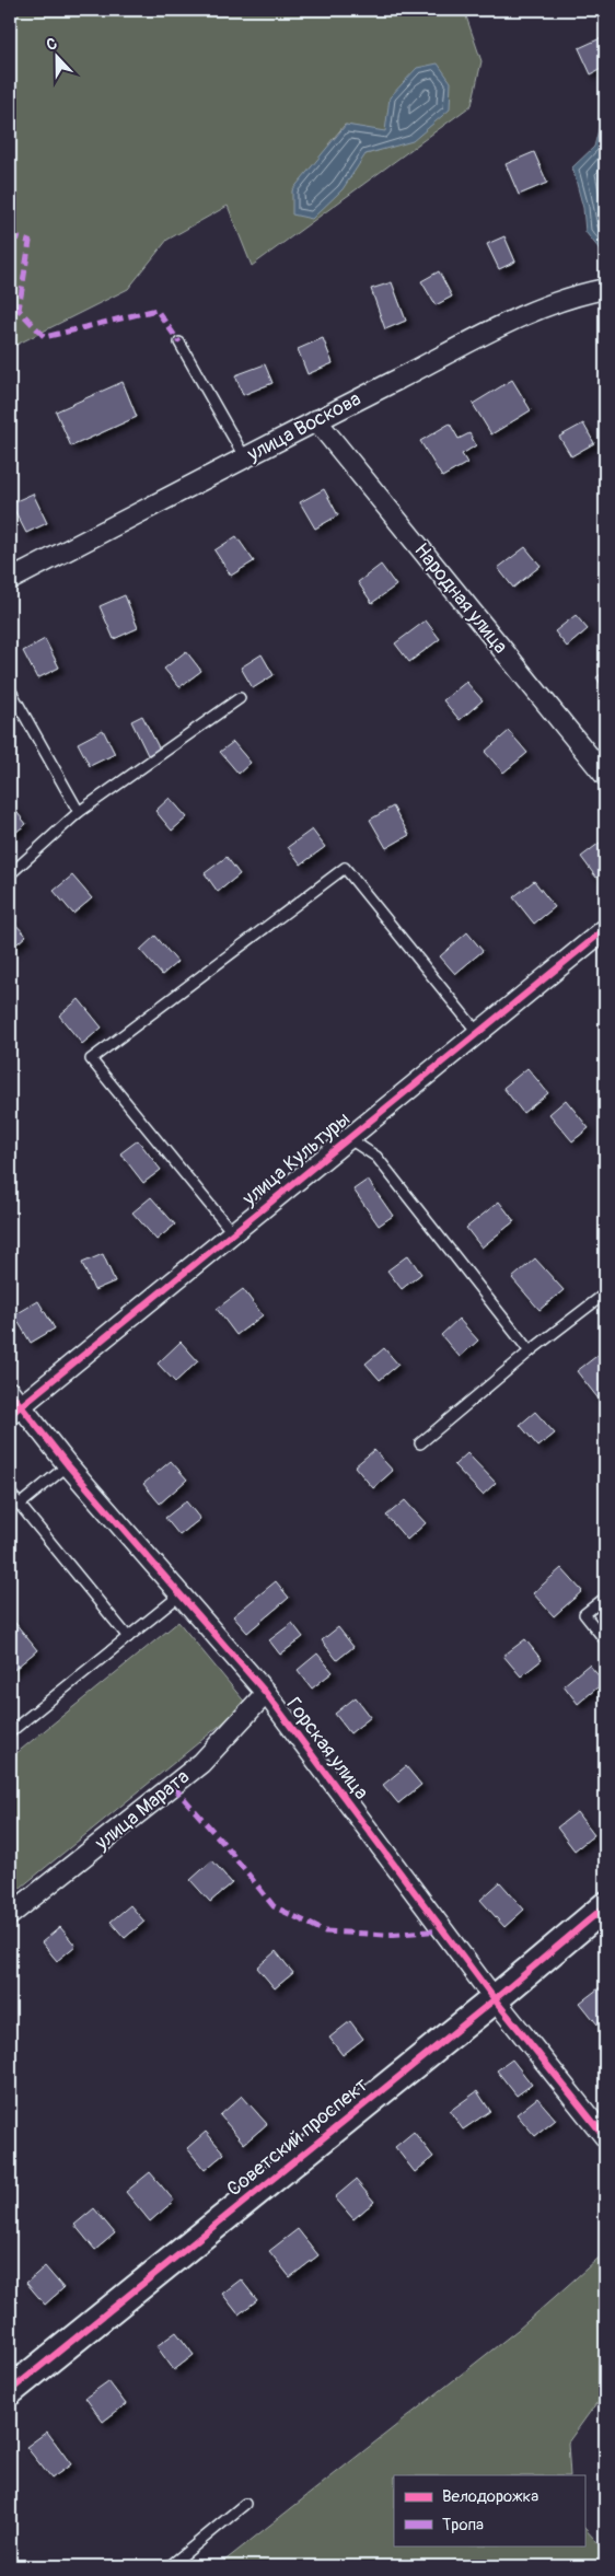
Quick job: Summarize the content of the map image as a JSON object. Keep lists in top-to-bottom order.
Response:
{
  "streets": {
    "street": [
      "улица Воскова",
      "Народная улица",
      "улица Культуры",
      "Горская улица",
      "улица Марата",
      "Советский проспект"
    ]
  },
  "crossings": [
    ["улица Воскова", "Народная улица"],
    ["улица Культуры", "Горская улица"],
    ["Горская улица", "улица Марата"],
    ["Горская улица", "Советский проспект"]
  ],
  "legend": ["Велодорожка", "Тропа"],
  "north": "top"
}
